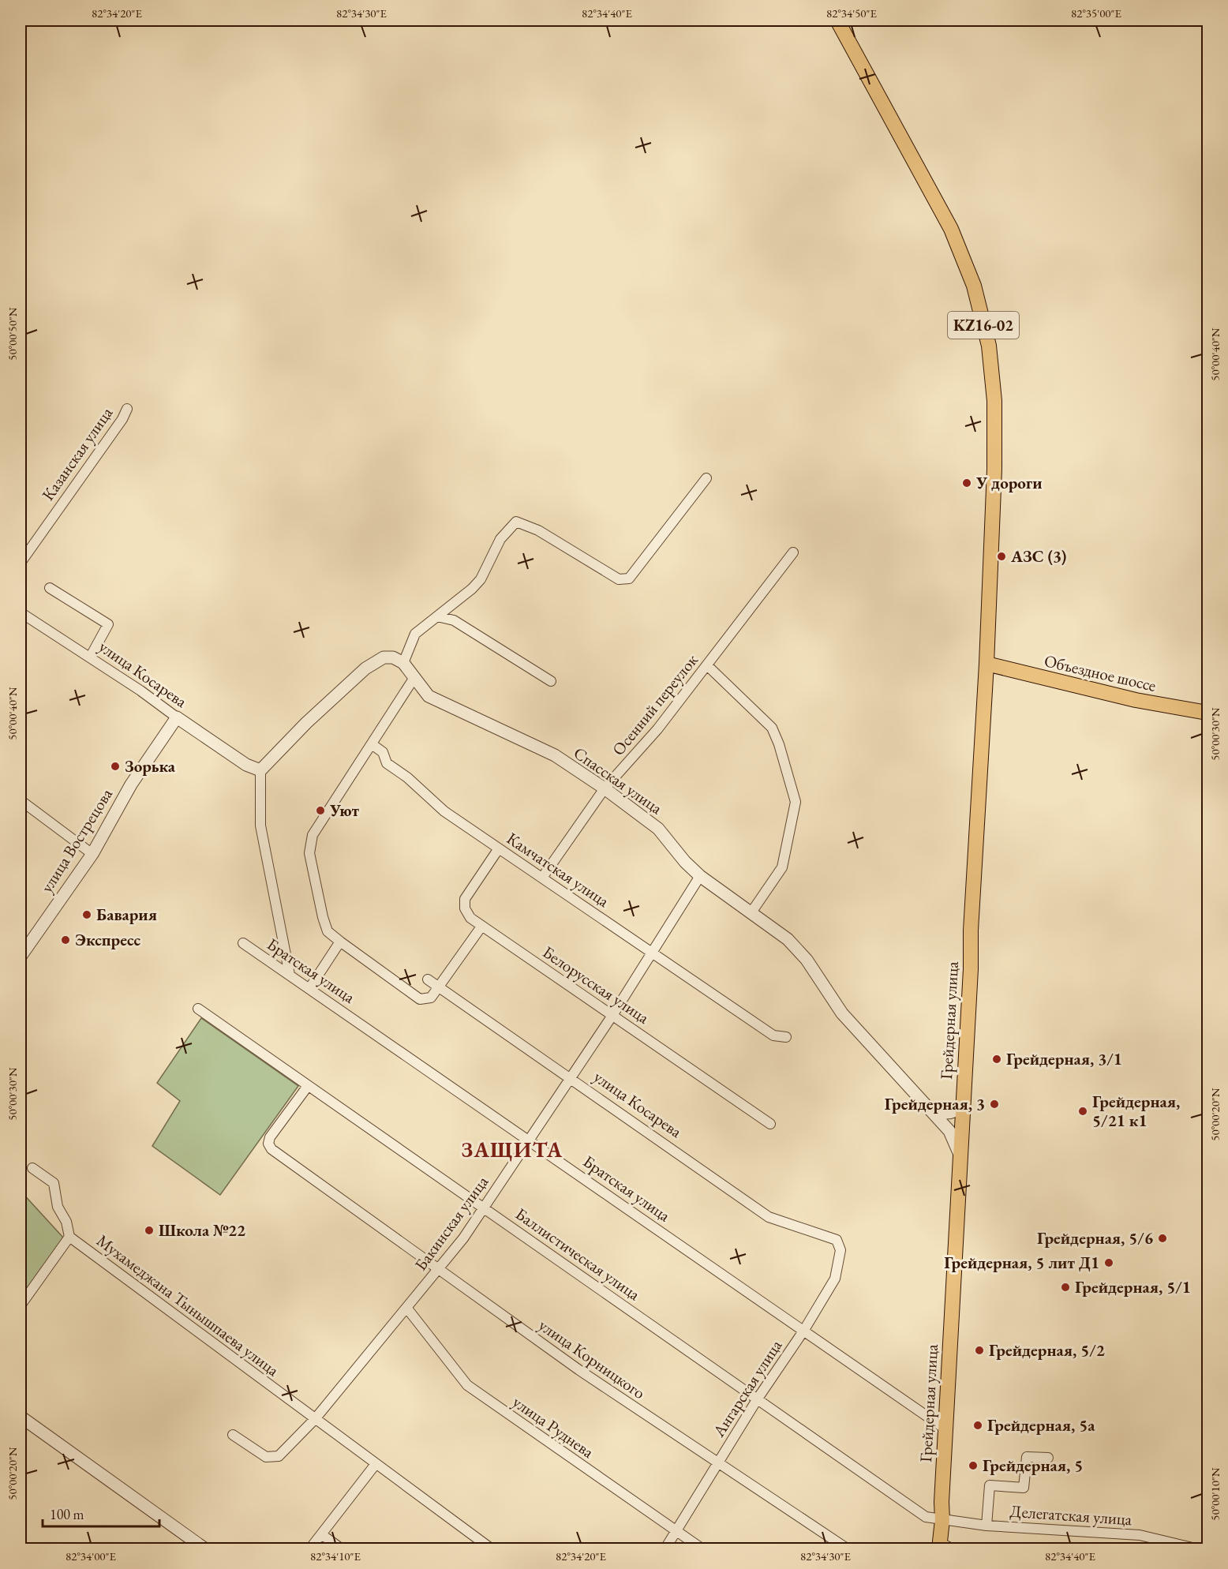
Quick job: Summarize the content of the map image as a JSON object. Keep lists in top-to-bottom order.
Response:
{
  "streets": {
    "main road": ["KZ16-02", "Объездное шоссе", "Грейдерная улица"],
    "street": [
      "Казанская улица",
      "улица Косарева",
      "Осенний переулок",
      "Спасская улица",
      "улица Вострецова",
      "Камчатская улица",
      "Братская улица",
      "Белорусская улица",
      "Бакинская улица",
      "Баллистическая улица",
      "Мухамеджана Тынышпаева улица",
      "улица Корницкого",
      "Ангарская улица",
      "улица Руднева",
      "Делегатская улица"
    ]
  },
  "crossings": [
    ["KZ16-02", "Объездное шоссе"],
    ["KZ16-02", "Грейдерная улица"],
    ["Объездное шоссе", "Грейдерная улица"],
    ["улица Косарева", "улица Вострецова"],
    ["улица Косарева", "Бакинская улица"],
    ["улица Косарева", "Ангарская улица"],
    ["Осенний переулок", "Спасская улица"],
    ["Осенний переулок", "Камчатская улица"],
    ["Спасская улица", "Грейдерная улица"],
    ["Спасская улица", "Бакинская улица"],
    ["Камчатская улица", "Белорусская улица"],
    ["Камчатская улица", "Бакинская улица"],
    ["Братская улица", "Грейдерная улица"],
    ["Братская улица", "Бакинская улица"],
    ["Братская улица", "Ангарская улица"],
    ["Белорусская улица", "Бакинская улица"],
    ["Грейдерная улица", "Баллистическая улица"],
    ["Грейдерная улица", "Делегатская улица"],
    ["Бакинская улица", "Баллистическая улица"],
    ["Бакинская улица", "Мухамеджана Тынышпаева улица"],
    ["Бакинская улица", "улица Корницкого"],
    ["Бакинская улица", "улица Руднева"],
    ["Баллистическая улица", "улица Корницкого"],
    ["Баллистическая улица", "Ангарская улица"],
    ["Баллистическая улица", "Делегатская улица"],
    ["улица Корницкого", "Ангарская улица"],
    ["Ангарская улица", "улица Руднева"]
  ],
  "districts": ["ЗАЩИТА"],
  "places": [
    "У дороги",
    "АЗС (3)",
    "Зорька",
    "Уют",
    "Бавария",
    "Экспресс",
    "Грейдерная, 3/1",
    "Грейдерная, 3",
    "Грейдерная, 5/21 к1",
    "Школа №22",
    "Грейдерная, 5/6",
    "Грейдерная, 5 лит Д1",
    "Грейдерная, 5/1",
    "Грейдерная, 5/2",
    "Грейдерная, 5а",
    "Грейдерная, 5"
  ],
  "scale_bar": "100 m",
  "coordinates": [
    "82°34'20\"E",
    "82°34'30\"E",
    "82°34'40\"E",
    "82°34'50\"E",
    "82°35'00\"E",
    "50°00'50\"N",
    "50°00'40\"N",
    "50°00'30\"N",
    "50°00'20\"N",
    "50°00'10\"N",
    "82°34'00\"E",
    "82°34'10\"E"
  ]
}
